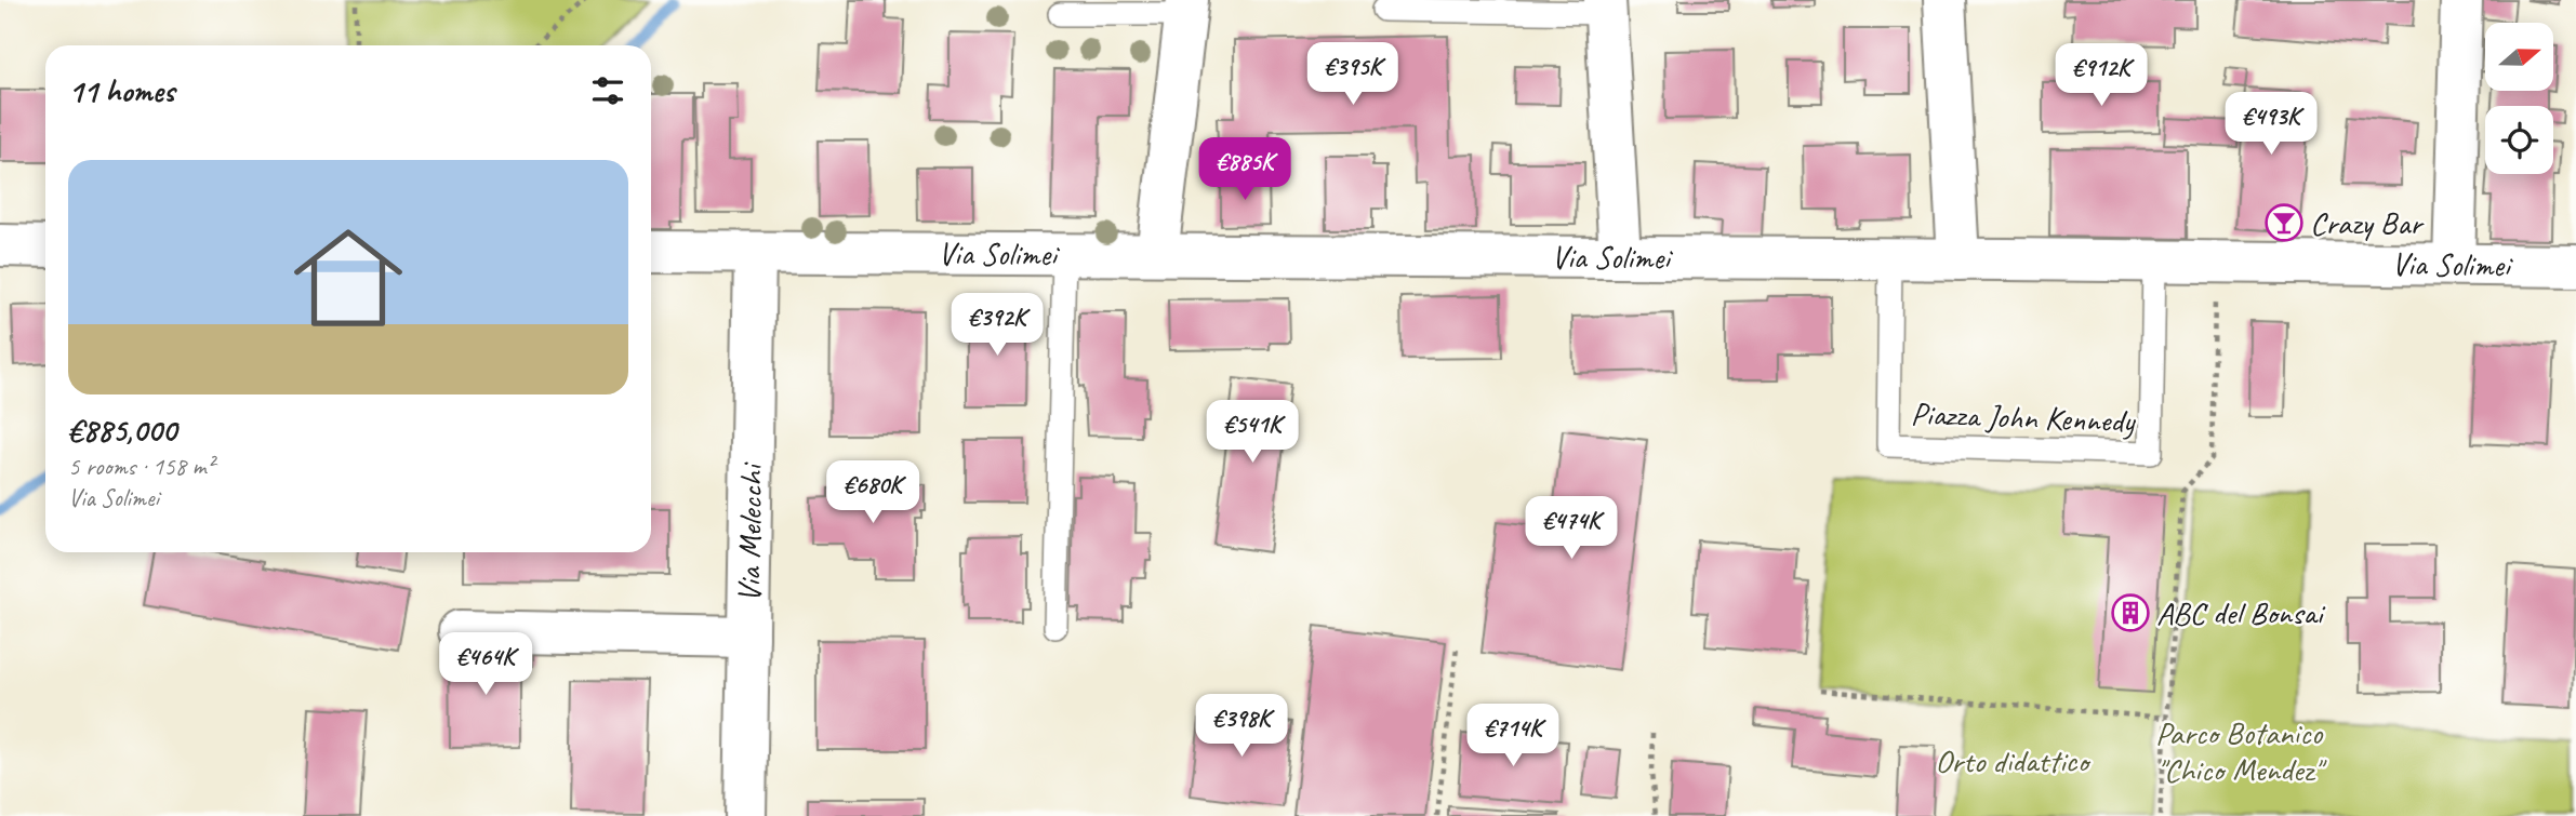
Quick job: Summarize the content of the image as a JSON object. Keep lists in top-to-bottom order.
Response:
{
  "streets": {
    "street": ["Via Solimei", "Via Melecchi"],
    "lane": ["Piazza John Kennedy"]
  },
  "crossings": [
    ["Via Solimei", "Piazza John Kennedy"],
    ["Via Solimei", "Via Melecchi"]
  ],
  "parks": ["Parco Botanico \"Chico Mendez\"", "Orto didattico"],
  "places": {
    "bar": ["Crazy Bar"],
    "building": ["ABC del Bonsai"]
  },
  "north": "right",
  "page": {
    "price": [
      "€395K",
      "€912K",
      "€493K",
      "€885K",
      "€392K",
      "€541K",
      "€680K",
      "€474K",
      "€464K",
      "€398K",
      "€714K"
    ],
    "heading": "11 homes",
    "list": [
      {
        "name": "€885,000",
        "note": "5 rooms · 158 m² · Via Solimei"
      }
    ]
  }
}
